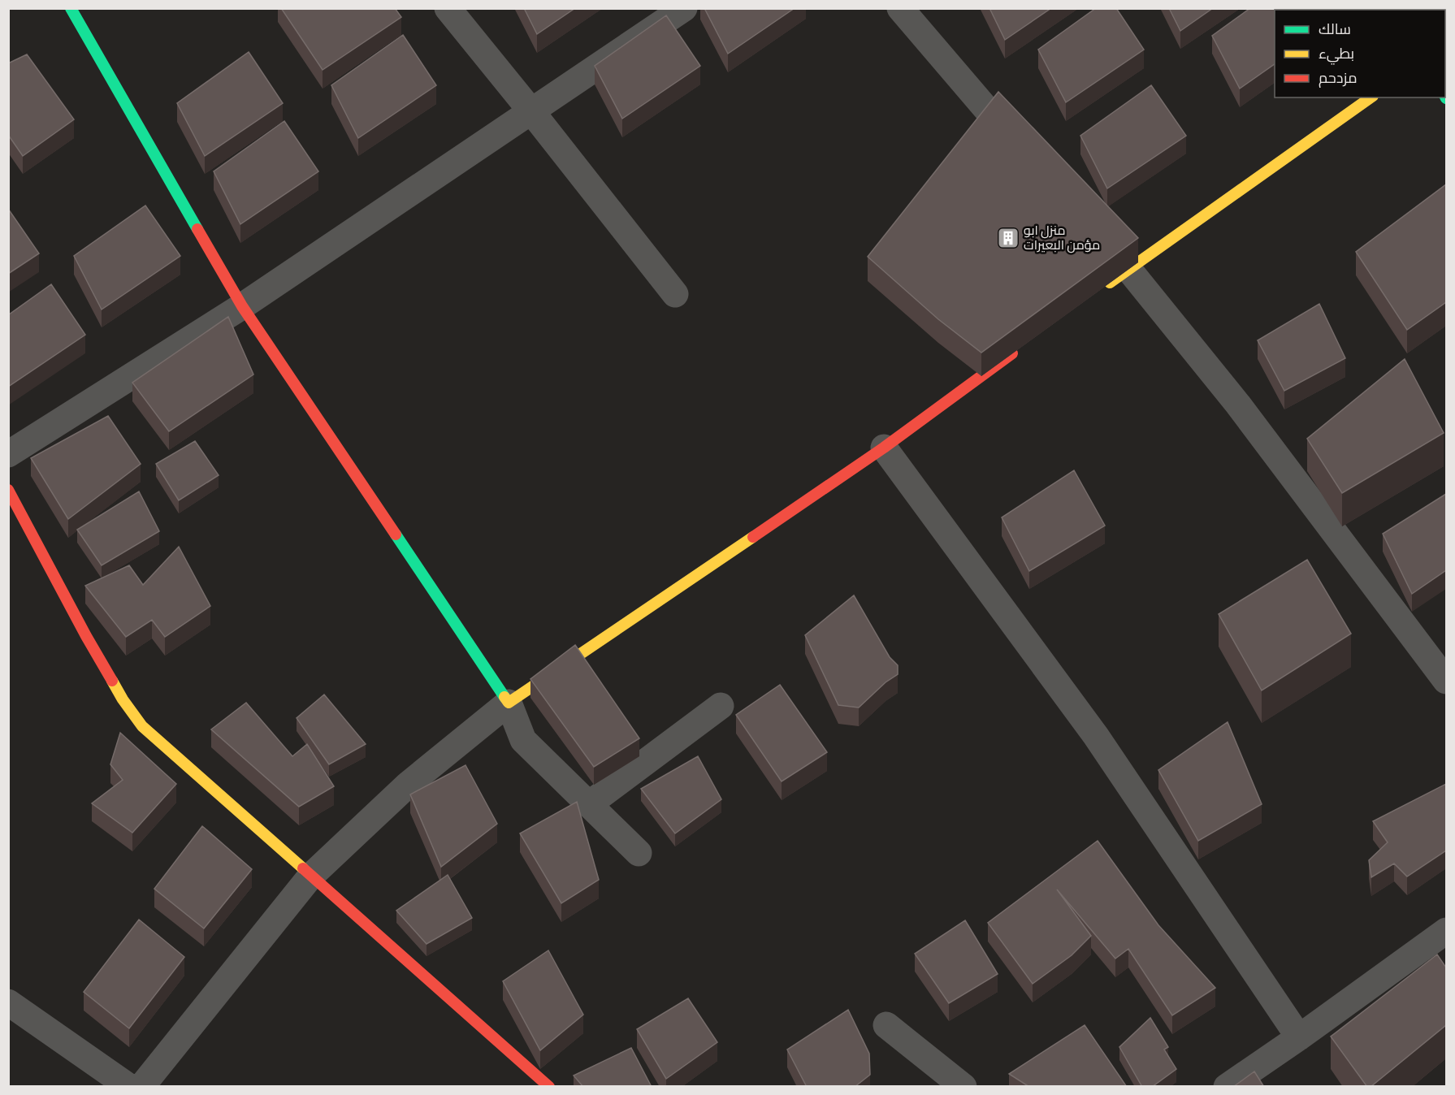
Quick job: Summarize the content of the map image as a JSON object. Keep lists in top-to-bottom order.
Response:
{
  "places": {
    "building": ["منزل ابو مؤمن البعيرات"]
  },
  "legend": ["سالك", "بطيء", "مزدحم"]
}
